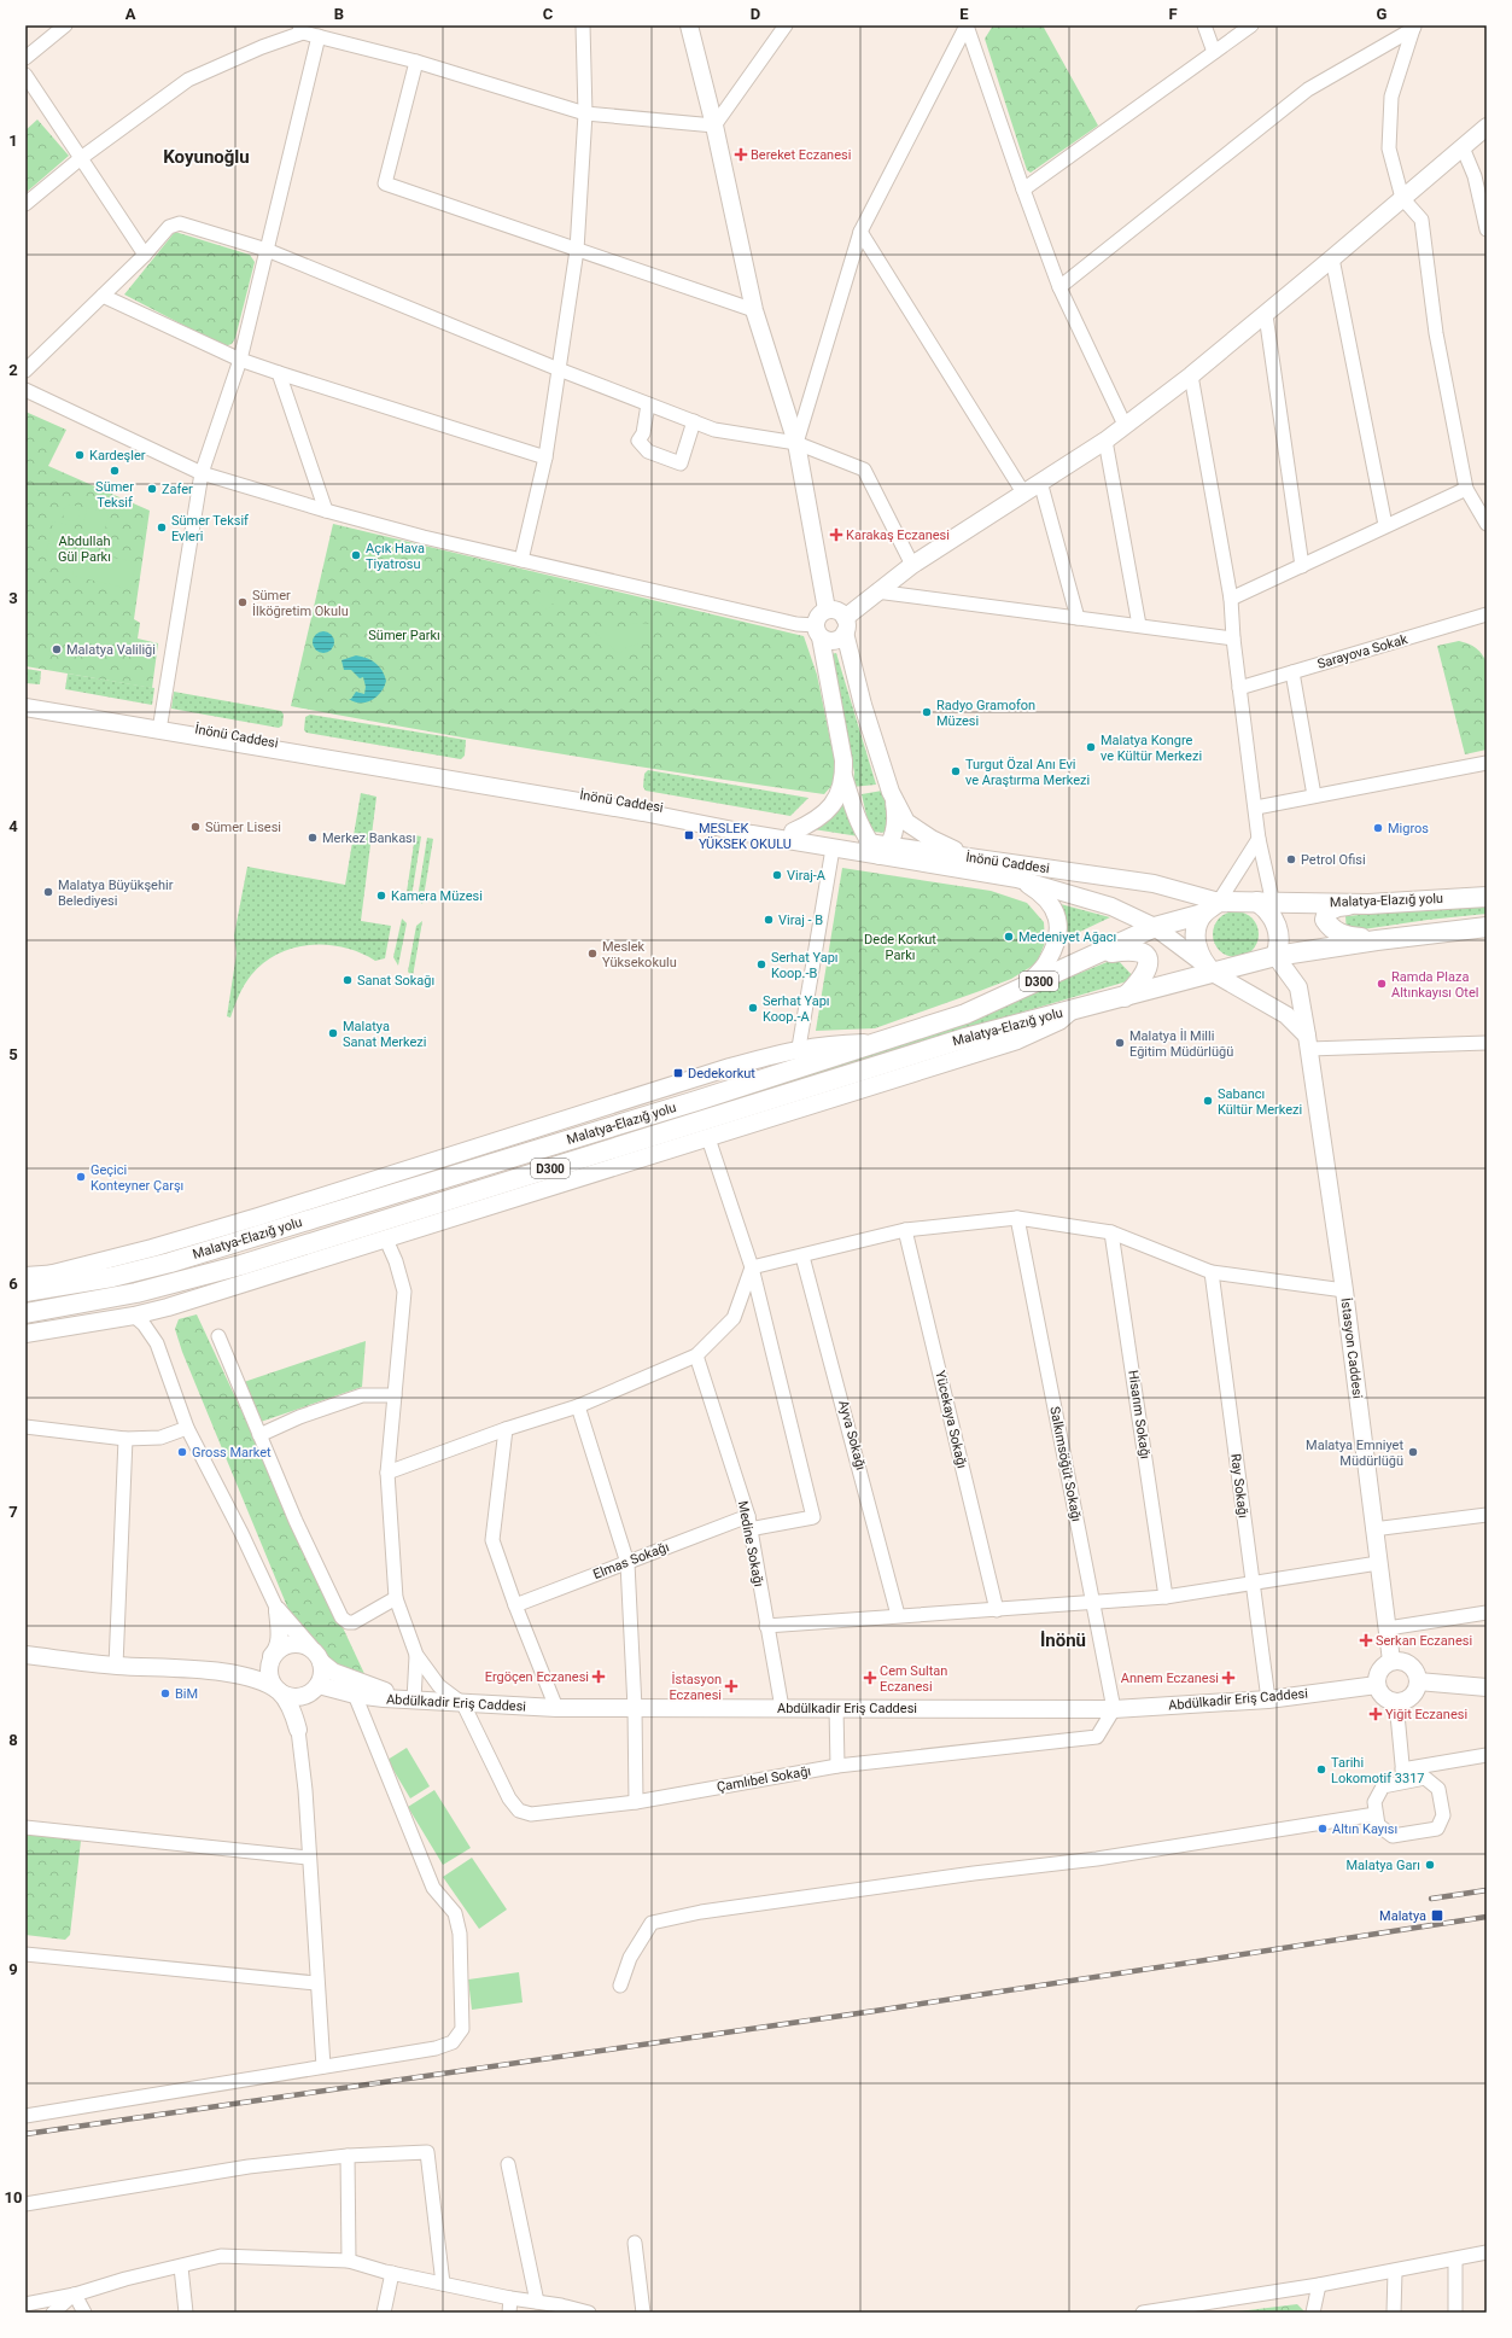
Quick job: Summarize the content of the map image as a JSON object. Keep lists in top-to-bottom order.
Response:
{
  "streets": {
    "highway": ["Malatya-Elazığ yolu", "D300"],
    "main road": ["İnönü Caddesi", "İstasyon Caddesi", "Abdülkadir Eriş Caddesi"],
    "street": [
      "Sarayova Sokak",
      "Hisarım Sokağı",
      "Yücekaya Sokağı",
      "Ayva Sokağı",
      "Salkımsöğüt Sokağı",
      "Ray Sokağı",
      "Medine Sokağı",
      "Elmas Sokağı",
      "Çamlıbel Sokağı"
    ]
  },
  "crossings": [
    ["İnönü Caddesi", "Malatya-Elazığ yolu"],
    ["İnönü Caddesi", "İstasyon Caddesi"],
    ["Malatya-Elazığ yolu", "İstasyon Caddesi"],
    ["İstasyon Caddesi", "Abdülkadir Eriş Caddesi"],
    ["Salkımsöğüt Sokağı", "Abdülkadir Eriş Caddesi"],
    ["Salkımsöğüt Sokağı", "Çamlıbel Sokağı"],
    ["Ray Sokağı", "Abdülkadir Eriş Caddesi"],
    ["Medine Sokağı", "Elmas Sokağı"],
    ["Medine Sokağı", "Abdülkadir Eriş Caddesi"],
    ["Abdülkadir Eriş Caddesi", "Çamlıbel Sokağı"]
  ],
  "districts": ["Koyunoğlu", "İnönü"],
  "parks": ["Abdullah Gül Parkı", "Sümer Parkı", "Dede Korkut Parkı"],
  "places": {
    "health": [
      "Bereket Eczanesi",
      "Karakaş Eczanesi",
      "Serkan Eczanesi",
      "Ergöçen Eczanesi",
      "Cem Sultan Eczanesi",
      "Annem Eczanesi",
      "İstasyon Eczanesi",
      "Yiğit Eczanesi"
    ],
    "other": [
      "Kardeşler",
      "Sümer Teksif",
      "Zafer",
      "Sümer Teksif Evleri",
      "Açık Hava Tiyatrosu",
      "Sümer İlköğretim Okulu",
      "Malatya Valiliği",
      "Radyo Gramofon Müzesi",
      "Malatya Kongre ve Kültür Merkezi",
      "Turgut Özal Anı Evi ve Araştırma Merkezi",
      "Sümer Lisesi",
      "Migros",
      "Merkez Bankası",
      "Petrol Ofisi",
      "Viraj-A",
      "Malatya Büyükşehir Belediyesi",
      "Kamera Müzesi",
      "Viraj - B",
      "Medeniyet Ağacı",
      "Meslek Yüksekokulu",
      "Serhat Yapı Koop.-B",
      "Sanat Sokağı",
      "Ramda Plaza Altınkayısı Otel",
      "Serhat Yapı Koop.-A",
      "Malatya Sanat Merkezi",
      "Malatya İl Milli Eğitim Müdürlüğü",
      "Sabancı Kültür Merkezi",
      "Geçici Konteyner Çarşı",
      "Gross Market",
      "Malatya Emniyet Müdürlüğü",
      "BiM",
      "Tarihi Lokomotif 3317",
      "Altın Kayısı",
      "Malatya Garı"
    ],
    "transit": ["MESLEK YÜKSEK OKULU", "Dedekorkut", "Malatya"]
  },
  "grid": {
    "columns": [
      "A",
      "B",
      "C",
      "D",
      "E",
      "F",
      "G"
    ],
    "rows": [
      "1",
      "2",
      "3",
      "4",
      "5",
      "6",
      "7",
      "8",
      "9",
      "10"
    ]
  }
}
